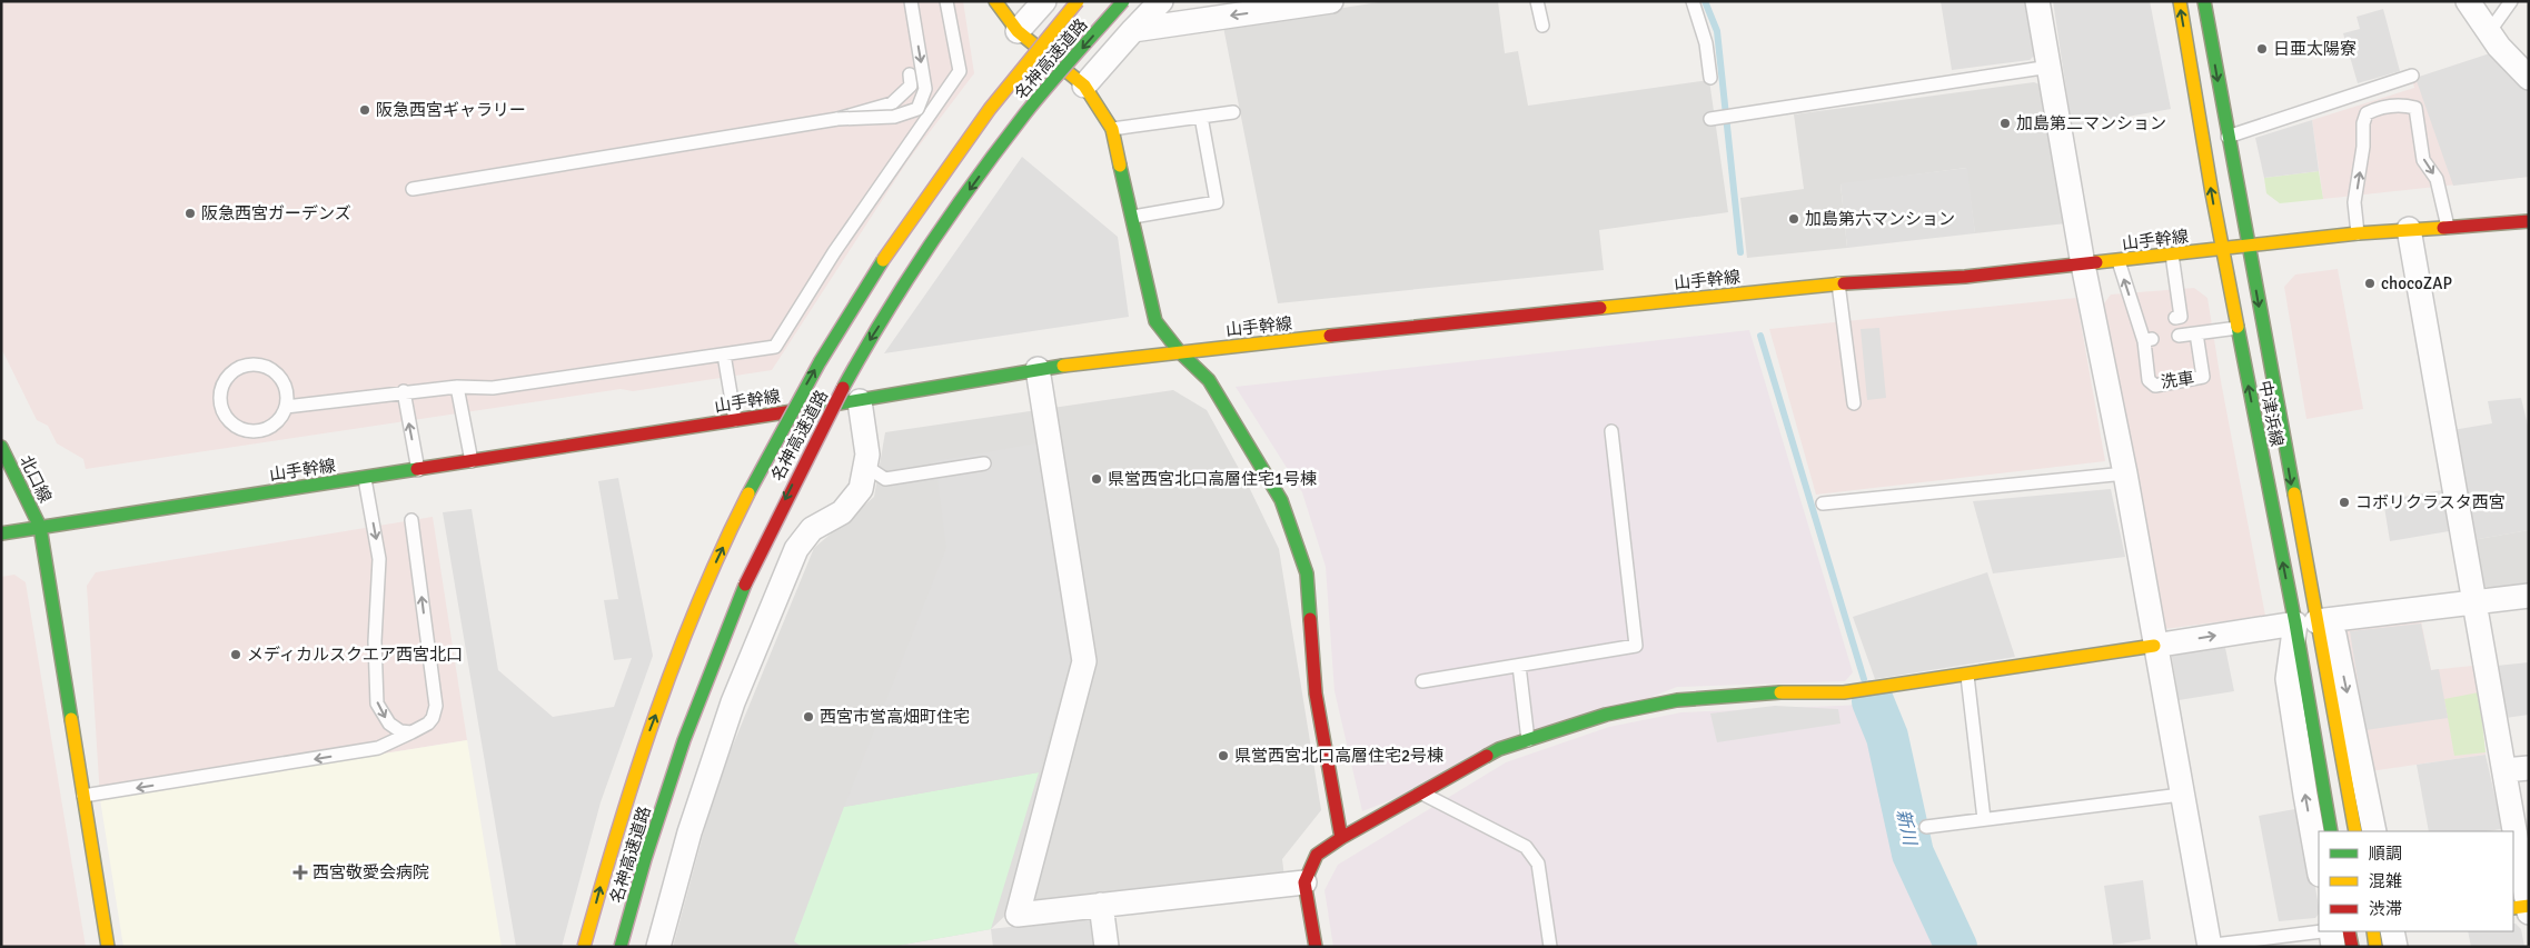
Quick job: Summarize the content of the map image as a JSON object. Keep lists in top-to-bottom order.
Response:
{
  "streets": {
    "main road": [
      "名神高速道路",
      "山手幹線",
      "中津浜線",
      "北口線"
    ],
    "lane": ["洗車"]
  },
  "crossings": [
    ["山手幹線", "洗車"],
    ["山手幹線", "中津浜線"],
    ["山手幹線", "北口線"]
  ],
  "water": ["新川"],
  "places": {
    "other": [
      "日亜太陽寮",
      "阪急西宮ギャラリー",
      "加島第二マンション",
      "阪急西宮ガーデンズ",
      "加島第六マンション",
      "chocoZAP",
      "県営西宮北口高層住宅1号棟",
      "コボリクラスタ西宮",
      "メディカルスクエア西宮北口",
      "西宮市営高畑町住宅",
      "県営西宮北口高層住宅2号棟"
    ],
    "health": ["西宮敬愛会病院"]
  },
  "legend": ["順調", "混雑", "渋滞"]
}
